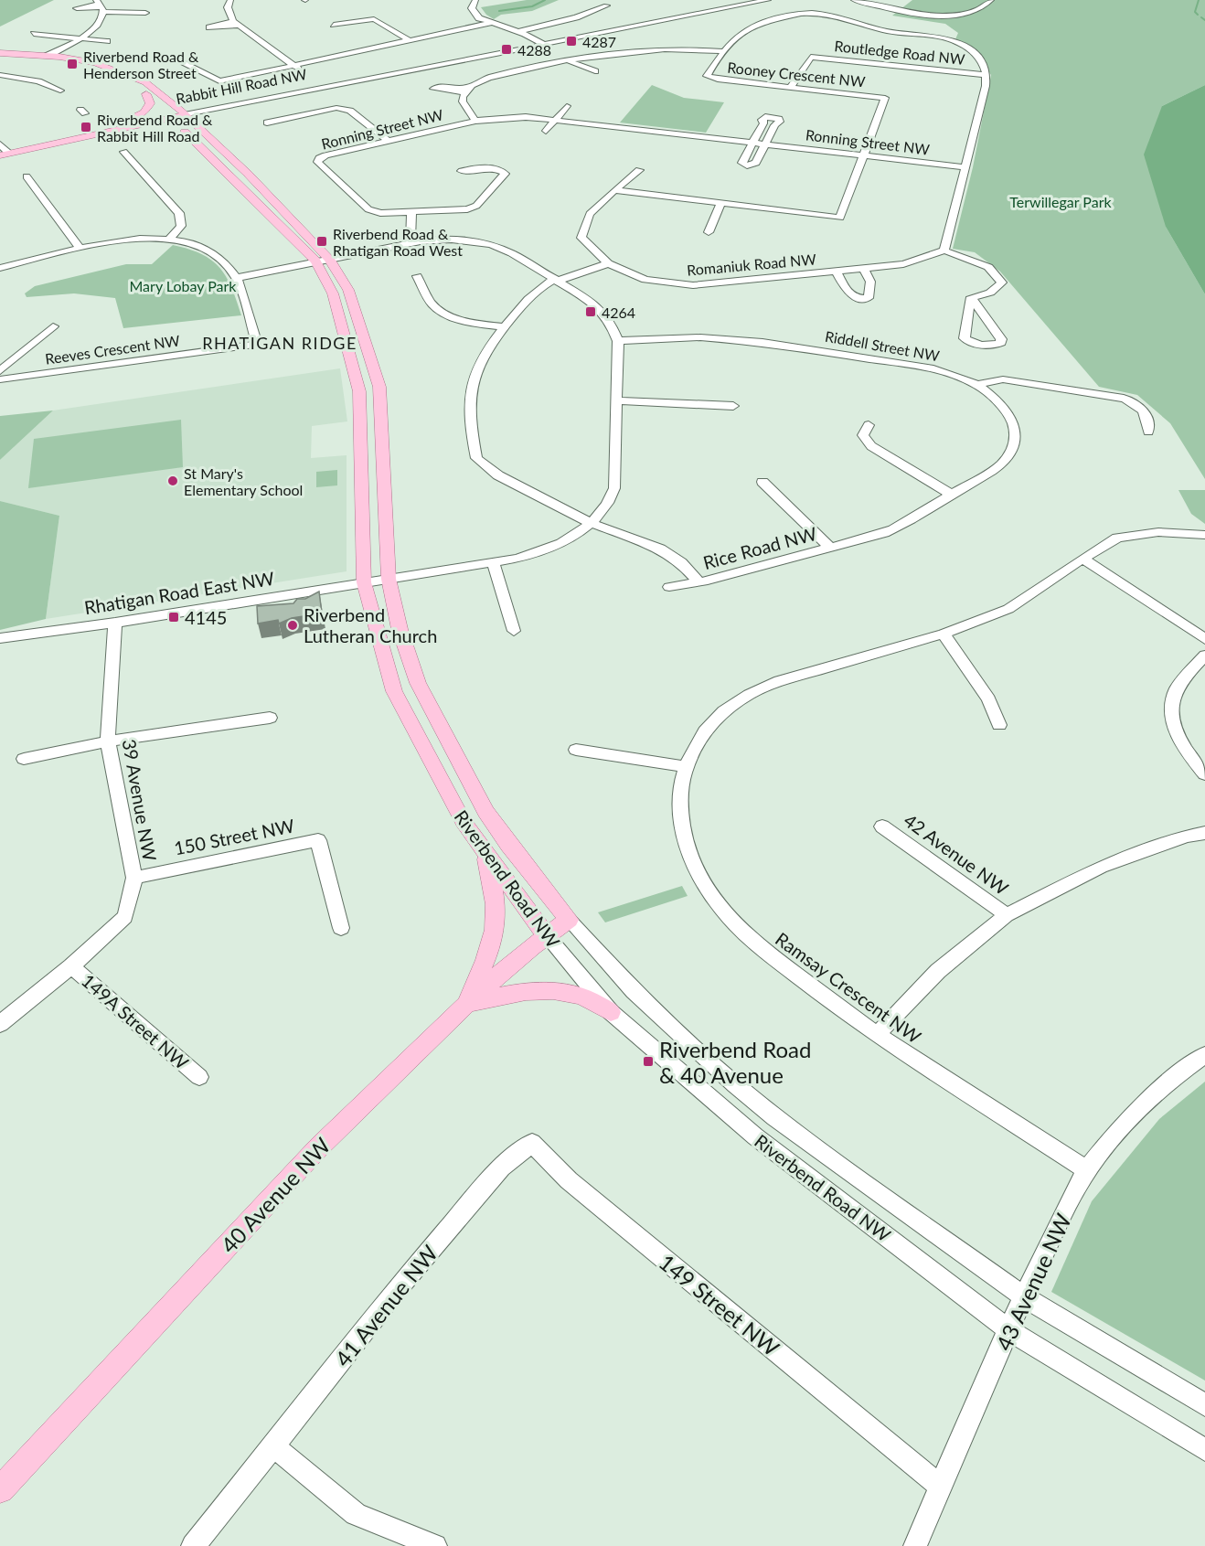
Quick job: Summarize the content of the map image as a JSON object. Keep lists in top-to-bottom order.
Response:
{
  "streets": {
    "main road": ["Rabbit Hill Road NW", "Riverbend Road NW", "40 Avenue NW"],
    "street": [
      "Routledge Road NW",
      "Rooney Crescent NW",
      "Ronning Street NW",
      "Romaniuk Road NW",
      "Riddell Street NW",
      "Reeves Crescent NW",
      "Rice Road NW",
      "Rhatigan Road East NW",
      "39 Avenue NW",
      "150 Street NW",
      "42 Avenue NW",
      "Ramsay Crescent NW",
      "149A Street NW",
      "43 Avenue NW",
      "149 Street NW",
      "41 Avenue NW"
    ]
  },
  "crossings": [
    ["Routledge Road NW", "Rooney Crescent NW"],
    ["Rooney Crescent NW", "Ronning Street NW"],
    ["Rabbit Hill Road NW", "Riverbend Road NW"],
    ["Riddell Street NW", "Rice Road NW"],
    ["Riddell Street NW", "Rhatigan Road East NW"],
    ["Rice Road NW", "Rhatigan Road East NW"],
    ["Rhatigan Road East NW", "39 Avenue NW"],
    ["Rhatigan Road East NW", "Riverbend Road NW"],
    ["39 Avenue NW", "150 Street NW"],
    ["39 Avenue NW", "149A Street NW"],
    ["42 Avenue NW", "Ramsay Crescent NW"],
    ["Riverbend Road NW", "40 Avenue NW"],
    ["Riverbend Road NW", "43 Avenue NW"],
    ["Ramsay Crescent NW", "43 Avenue NW"],
    ["43 Avenue NW", "149 Street NW"],
    ["149 Street NW", "41 Avenue NW"]
  ],
  "districts": ["RHATIGAN RIDGE"],
  "parks": ["Terwillegar Park", "Mary Lobay Park"],
  "places": {
    "transit": [
      "4287",
      "4288",
      "Riverbend Road & Henderson Street",
      "Riverbend Road & Rabbit Hill Road",
      "Riverbend Road & Rhatigan Road West",
      "4264",
      "4145",
      "Riverbend Road & 40 Avenue"
    ],
    "other": ["St Mary's Elementary School", "Riverbend Lutheran Church"]
  }
}
